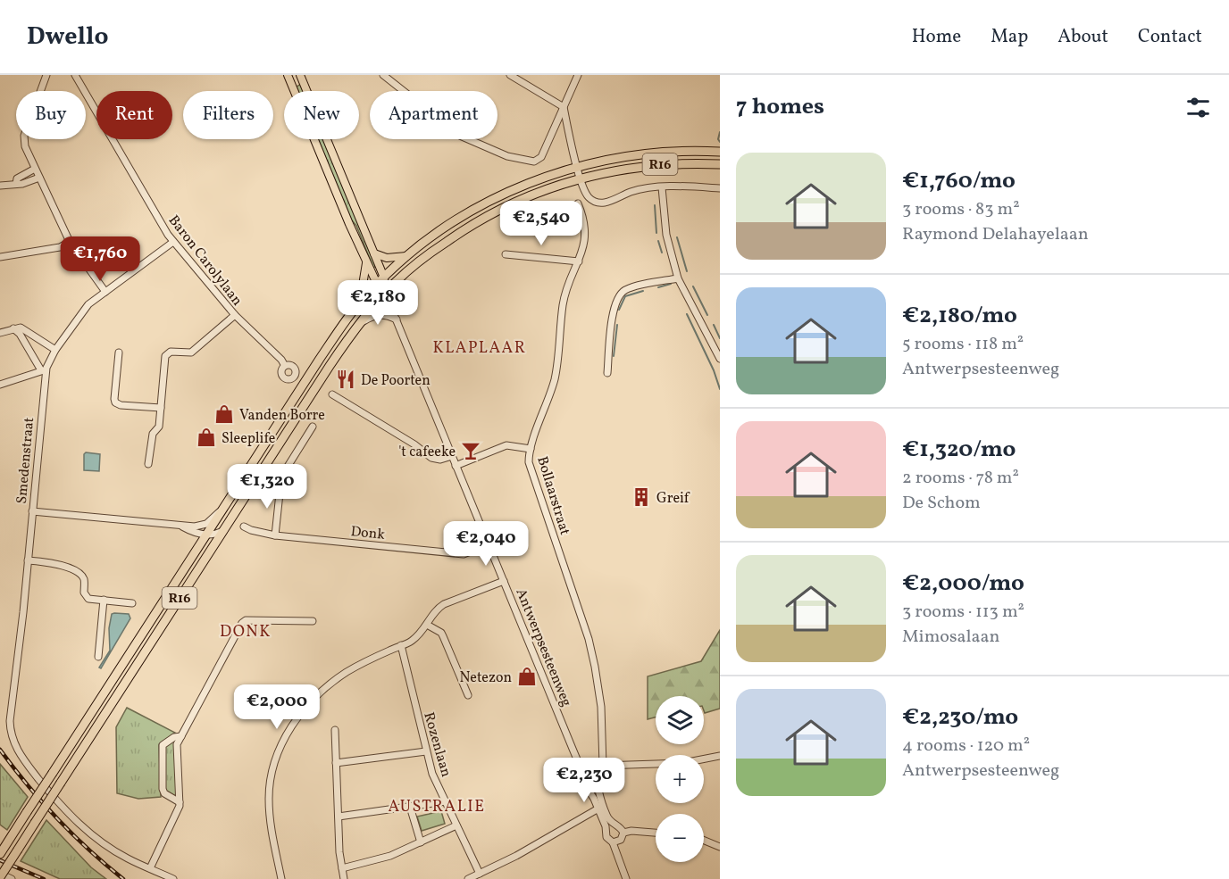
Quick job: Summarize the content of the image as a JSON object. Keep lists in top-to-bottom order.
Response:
{
  "streets": {
    "highway": ["R16"],
    "main road": ["Antwerpsesteenweg"],
    "street": [
      "Baron Carolylaan",
      "Smedenstraat",
      "Bollaarstraat",
      "Donk",
      "Rozenlaan"
    ]
  },
  "crossings": [
    ["R16", "Antwerpsesteenweg"],
    ["Baron Carolylaan", "Smedenstraat"],
    ["Donk", "Antwerpsesteenweg"]
  ],
  "districts": ["KLAPLAAR", "DONK", "AUSTRALIE"],
  "places": {
    "restaurant": ["De Poorten"],
    "shop": ["Vanden Borre", "Sleeplife", "Netezon"],
    "bar": ["'t cafeeke"],
    "building": ["Greif"]
  },
  "page": {
    "header": "Dwello",
    "nav": [
      "Home",
      "Map",
      "About",
      "Contact"
    ],
    "heading": "7 homes",
    "chip": [
      "Buy",
      "Rent",
      "Filters",
      "New",
      "Apartment"
    ],
    "list": [
      {
        "name": "€1,760/mo",
        "note": "3 rooms · 83 m² · Raymond Delahayelaan"
      },
      {
        "name": "€2,180/mo",
        "note": "5 rooms · 118 m² · Antwerpsesteenweg"
      },
      {
        "name": "€1,320/mo",
        "note": "2 rooms · 78 m² · De Schom"
      },
      {
        "name": "€2,000/mo",
        "note": "3 rooms · 113 m² · Mimosalaan"
      },
      {
        "name": "€2,230/mo",
        "note": "4 rooms · 120 m² · Antwerpsesteenweg"
      }
    ],
    "price": [
      "€2,540",
      "€1,760",
      "€2,180",
      "€1,320",
      "€2,040",
      "€2,000",
      "€2,230"
    ],
    "map_buttons": ["+", "−"]
  }
}
